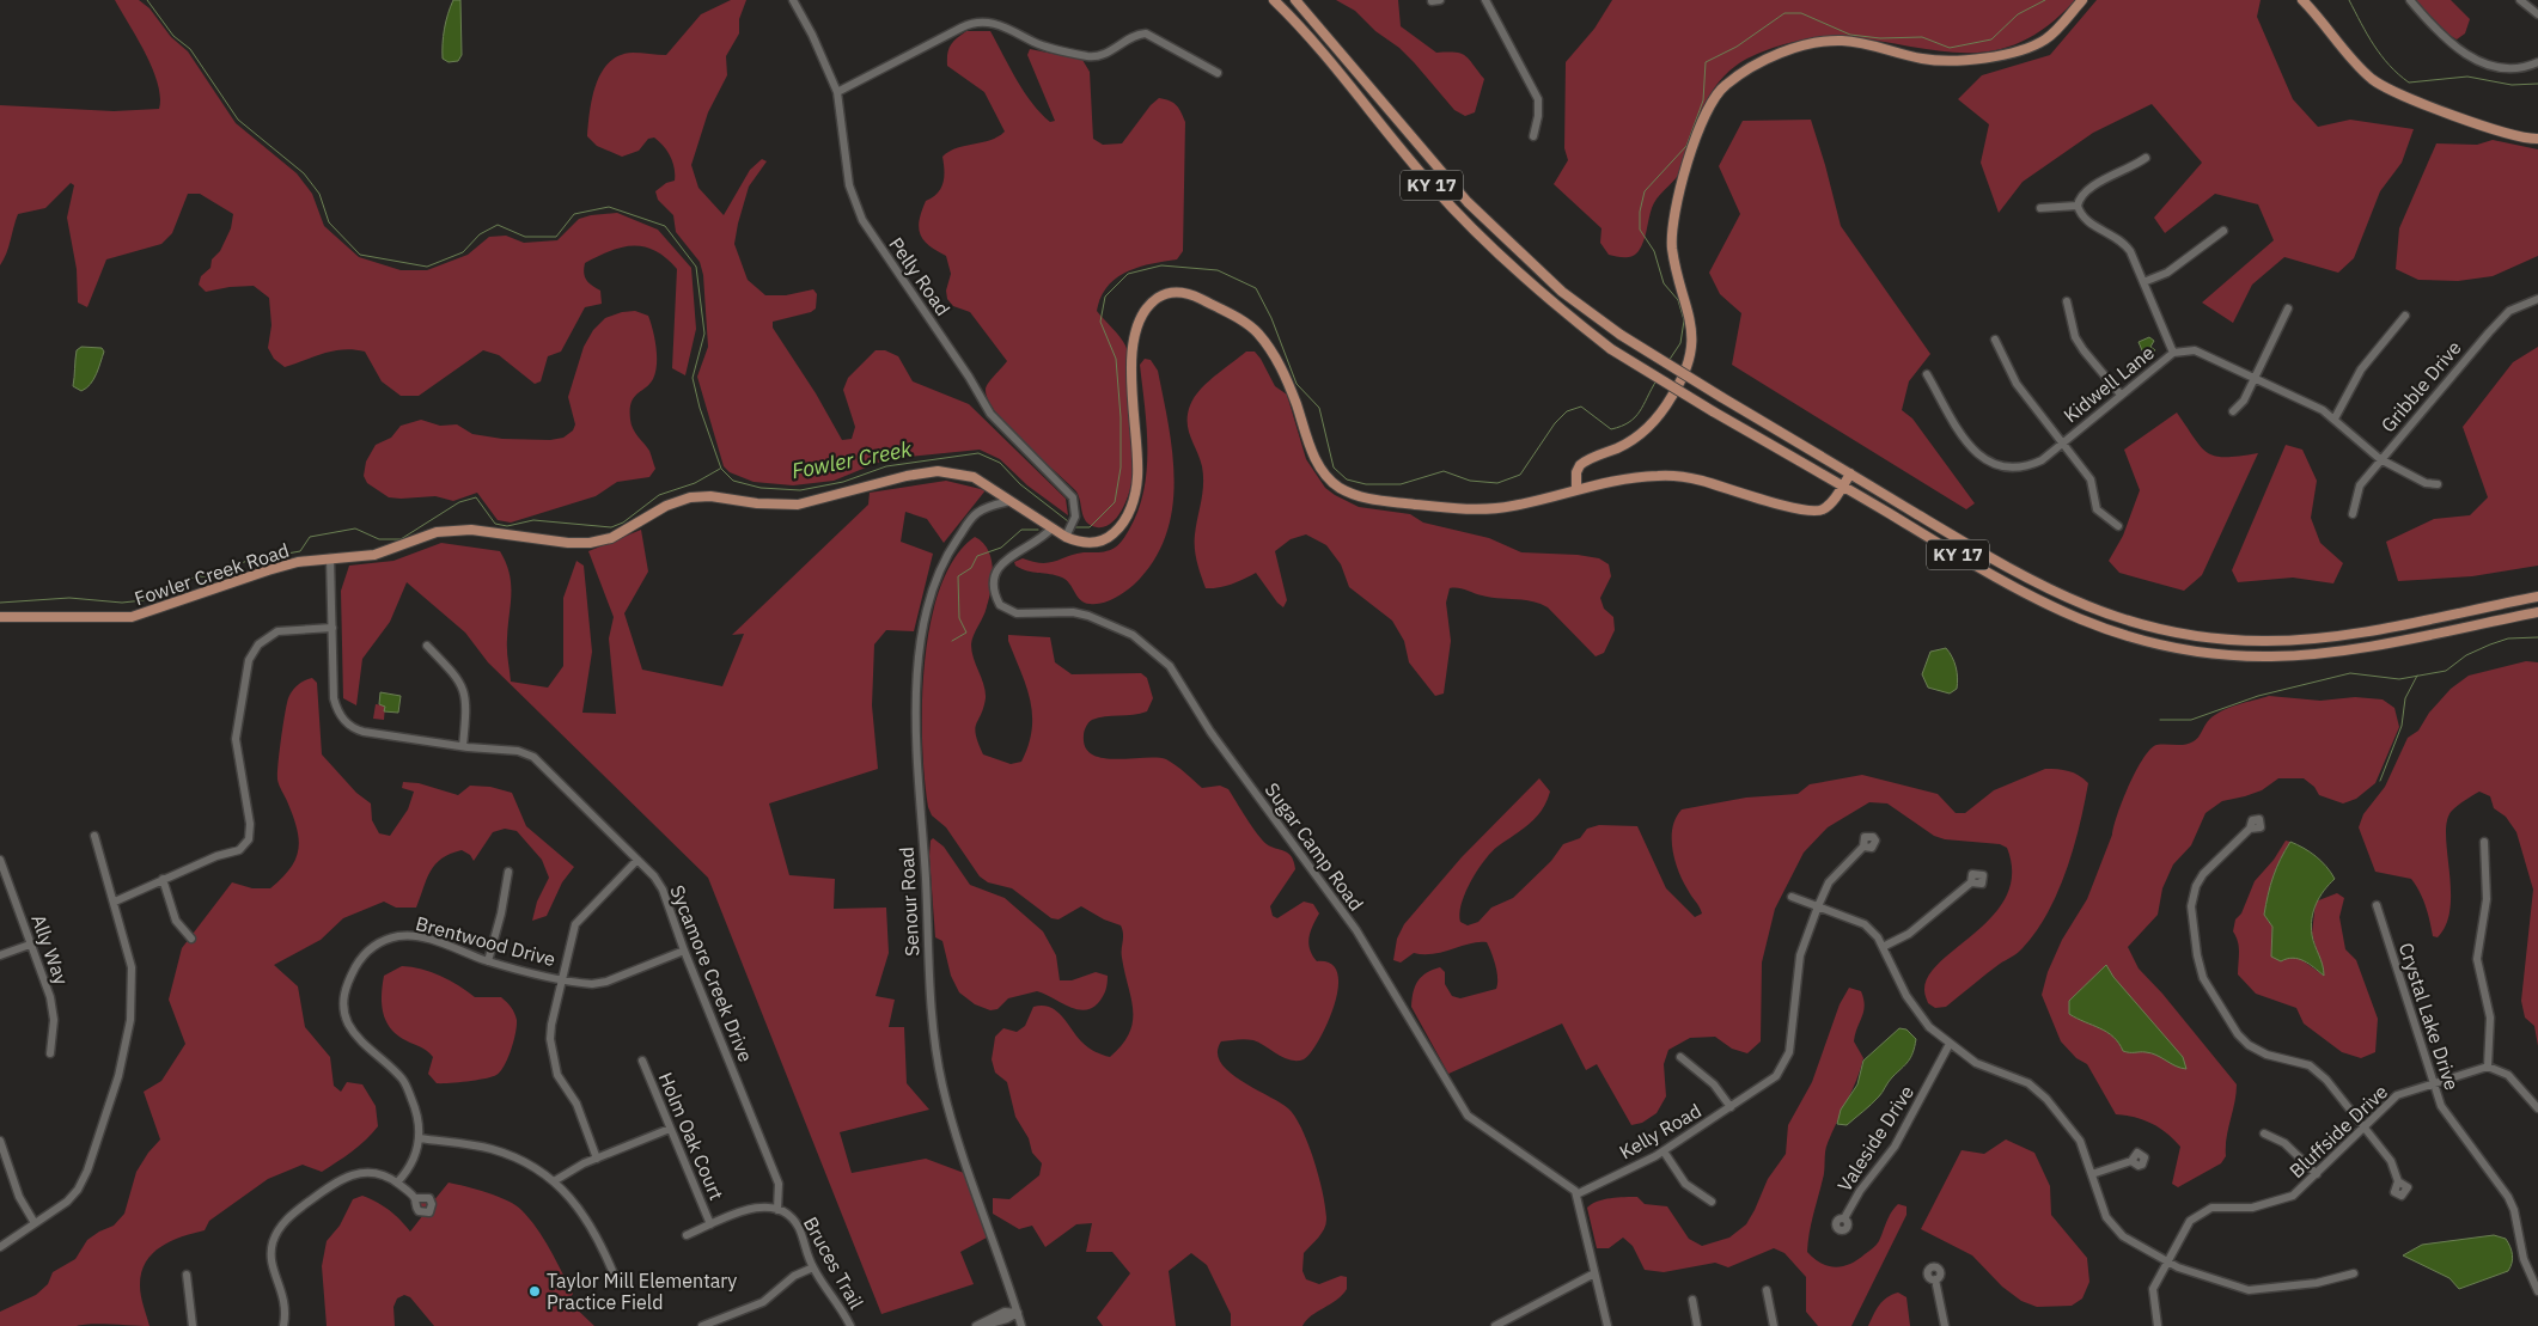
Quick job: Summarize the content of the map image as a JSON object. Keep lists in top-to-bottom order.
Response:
{
  "streets": {
    "main road": ["KY 17", "Fowler Creek Road"],
    "street": [
      "Pelly Road",
      "Kidwell Lane",
      "Gribble Drive",
      "Sugar Camp Road",
      "Senour Road",
      "Brentwood Drive",
      "Ally Way",
      "Sycamore Creek Drive",
      "Crystal Lake Drive",
      "Kelly Road",
      "Bluffside Drive",
      "Holm Oak Court",
      "Valeside Drive",
      "Bruces Trail"
    ]
  },
  "crossings": [
    ["KY 17", "Fowler Creek Road"],
    ["Pelly Road", "Fowler Creek Road"],
    ["Kidwell Lane", "Gribble Drive"],
    ["Fowler Creek Road", "Sugar Camp Road"],
    ["Fowler Creek Road", "Senour Road"],
    ["Fowler Creek Road", "Sycamore Creek Drive"],
    ["Sugar Camp Road", "Kelly Road"],
    ["Brentwood Drive", "Sycamore Creek Drive"],
    ["Sycamore Creek Drive", "Bruces Trail"],
    ["Crystal Lake Drive", "Bluffside Drive"],
    ["Holm Oak Court", "Bruces Trail"]
  ],
  "water": ["Fowler Creek"],
  "places": ["Taylor Mill Elementary Practice Field"]
}
